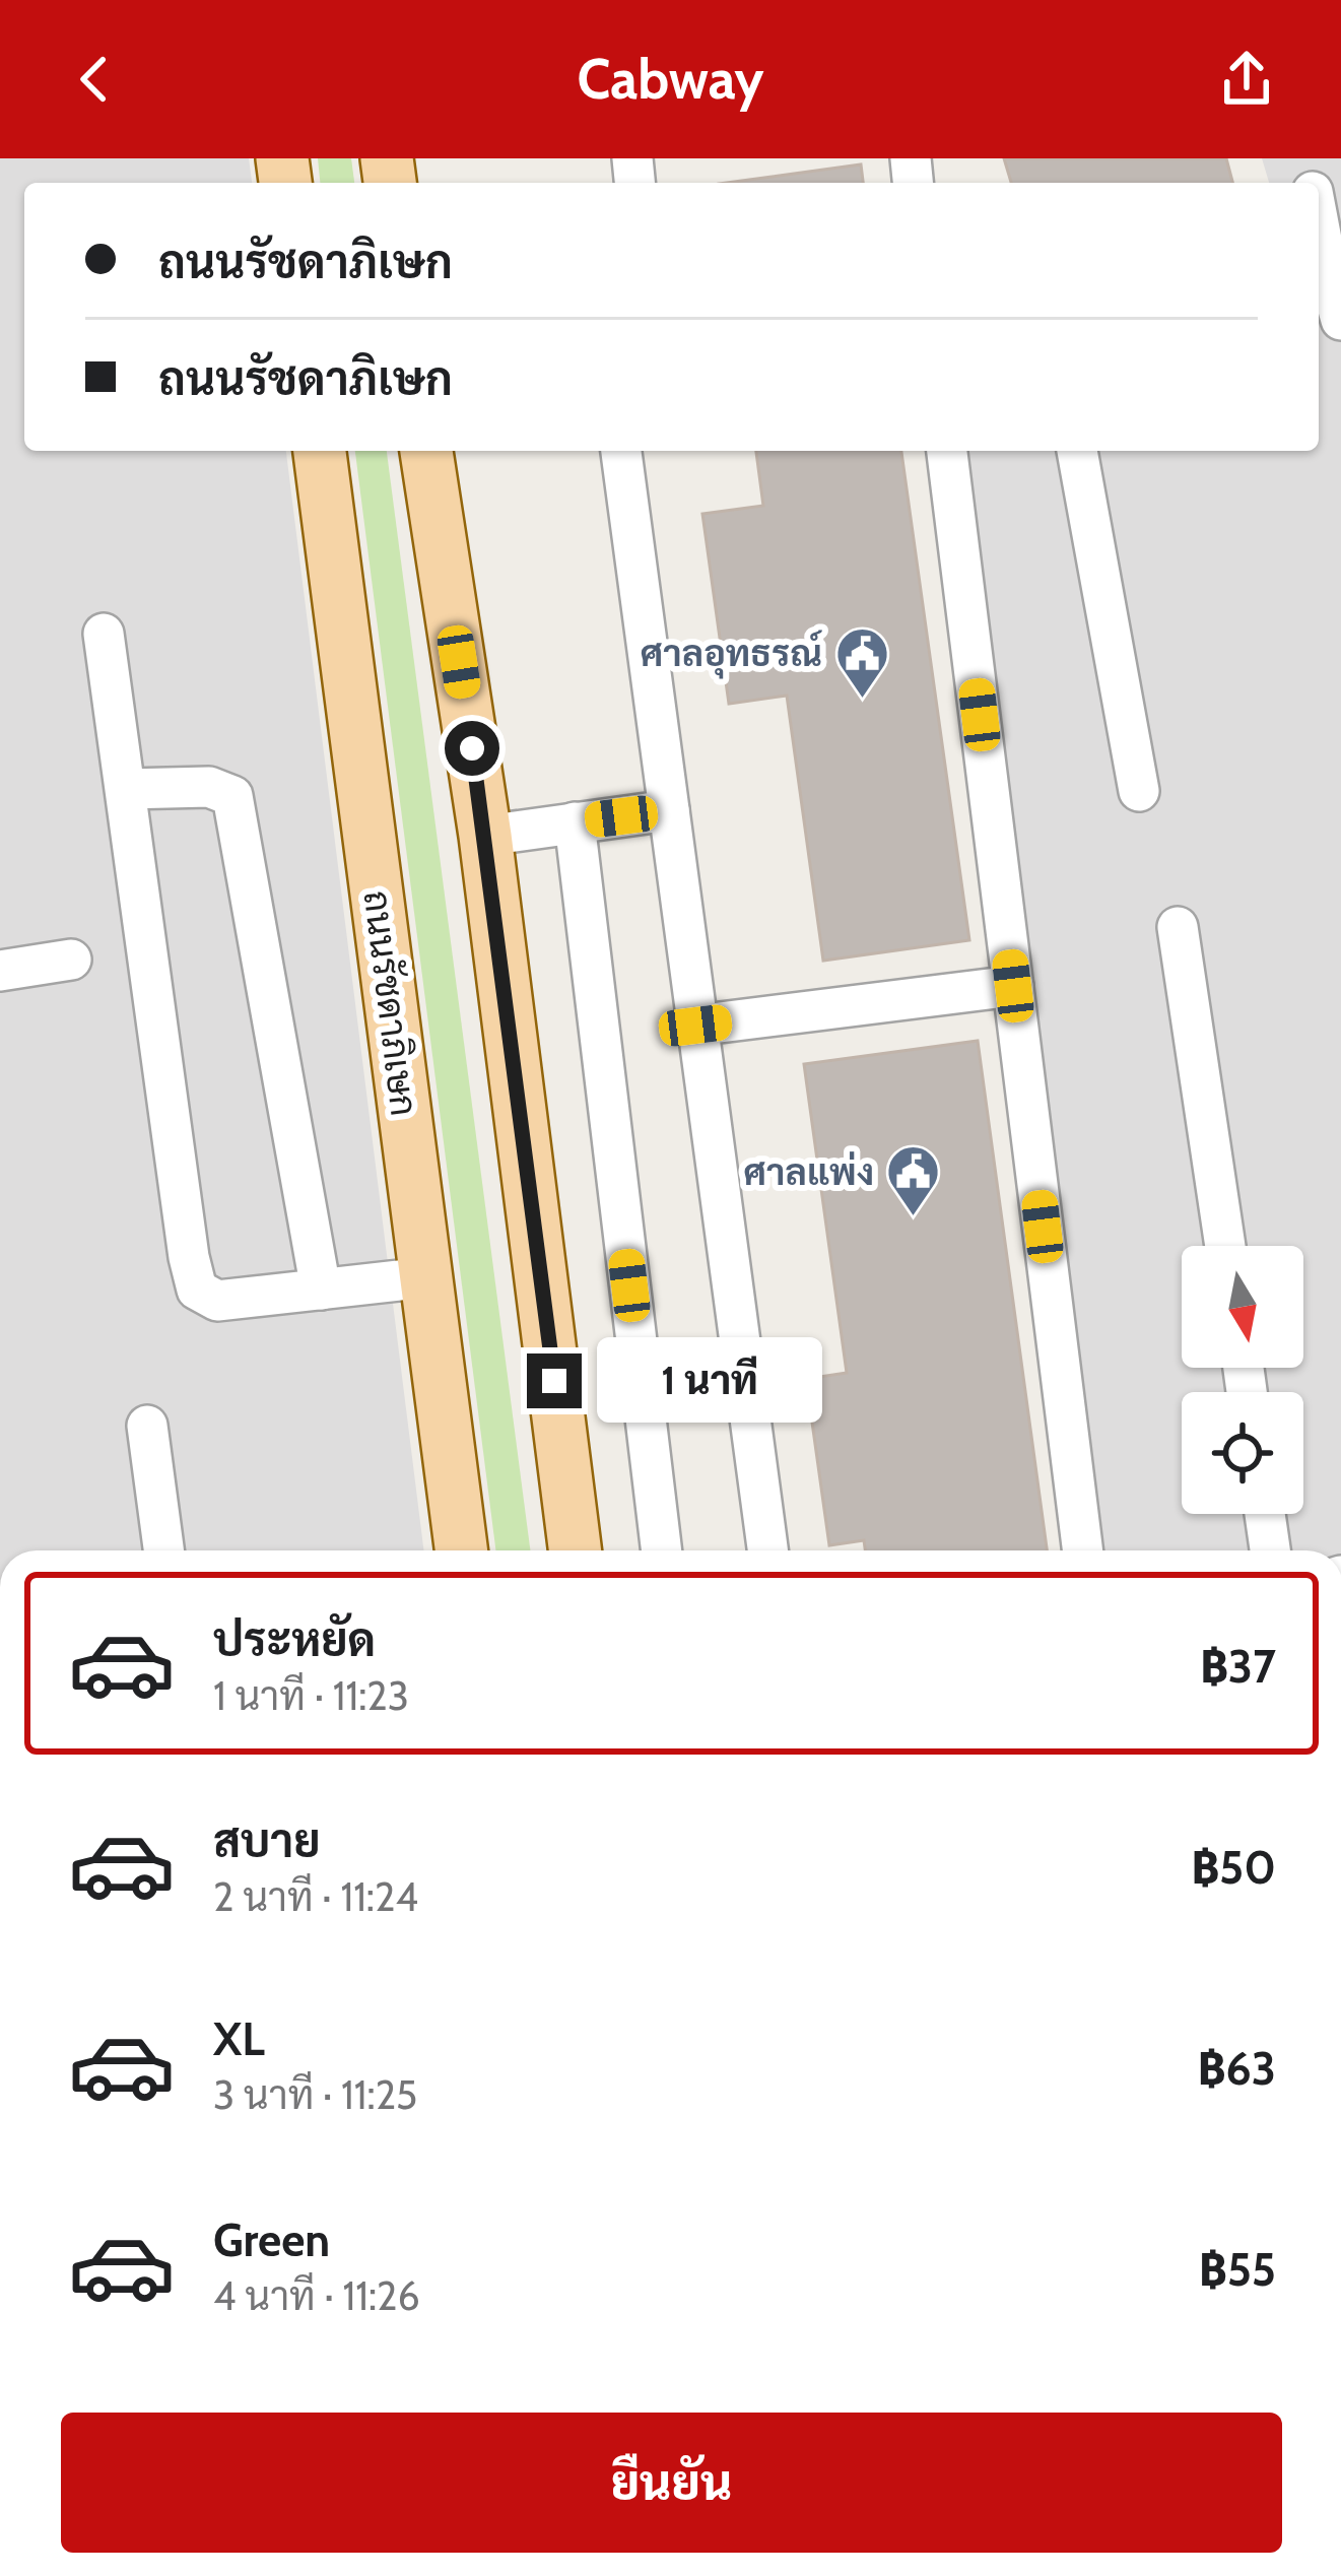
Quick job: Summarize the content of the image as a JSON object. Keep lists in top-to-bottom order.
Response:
{
  "streets": {
    "main road": ["ถนนรัชดาภิเษก"]
  },
  "places": {
    "public building": ["ศาลอุทธรณ์", "ศาลแพ่ง"]
  },
  "north": "bottom",
  "page": {
    "header": "Cabway",
    "banner": ["ถนนรัชดาภิเษก", "ถนนรัชดาภิเษก"],
    "bubble": "1 นาที",
    "list": [
      {
        "name": "ประหยัด",
        "note": "1 นาที · 11:23",
        "value": "฿37"
      },
      {
        "name": "สบาย",
        "note": "2 นาที · 11:24",
        "value": "฿50"
      },
      {
        "name": "XL",
        "note": "3 นาที · 11:25",
        "value": "฿63"
      },
      {
        "name": "Green",
        "note": "4 นาที · 11:26",
        "value": "฿55"
      }
    ],
    "buttons": "ยืนยัน"
  }
}
